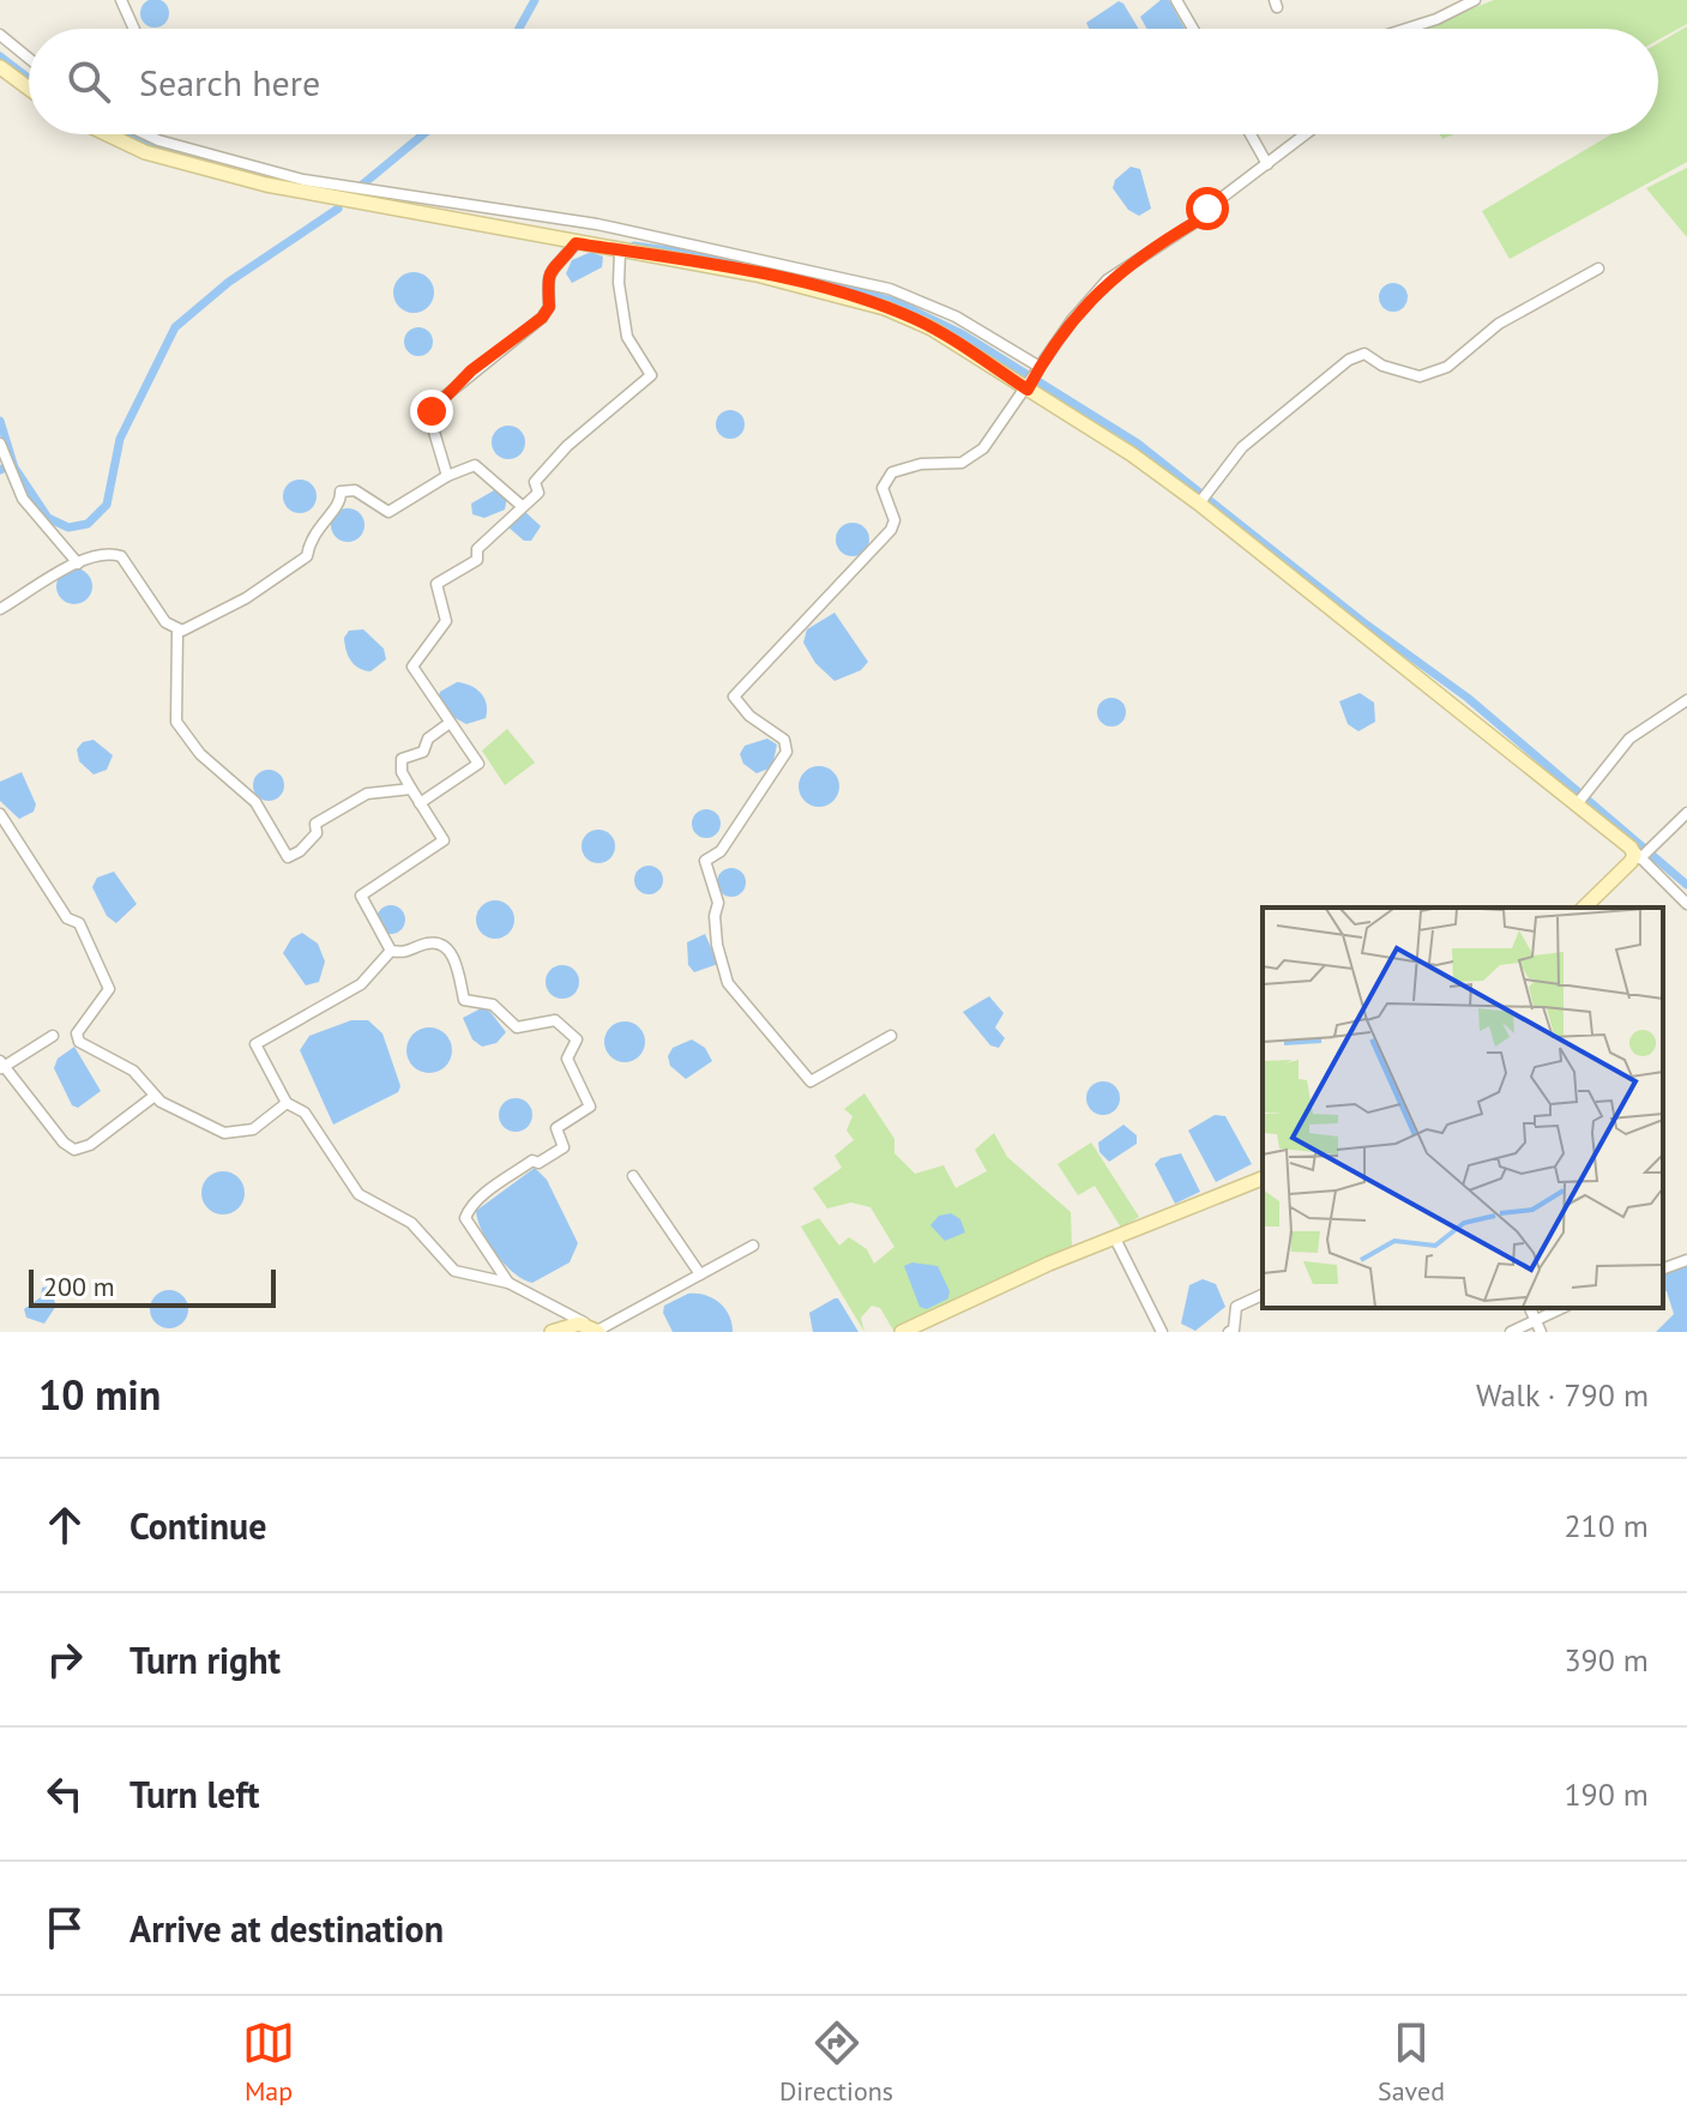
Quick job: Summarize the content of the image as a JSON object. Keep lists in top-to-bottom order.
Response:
{
  "scale_bar": "200 m",
  "page": {
    "search": "Search here",
    "scale": "200 m",
    "heading": ["10 min", "Walk · 790 m"],
    "list": [
      ["Continue", "210 m"],
      ["Turn right", "390 m"],
      ["Turn left", "190 m"],
      "Arrive at destination"
    ],
    "nav": ["Map", "Directions", "Saved"]
  }
}
